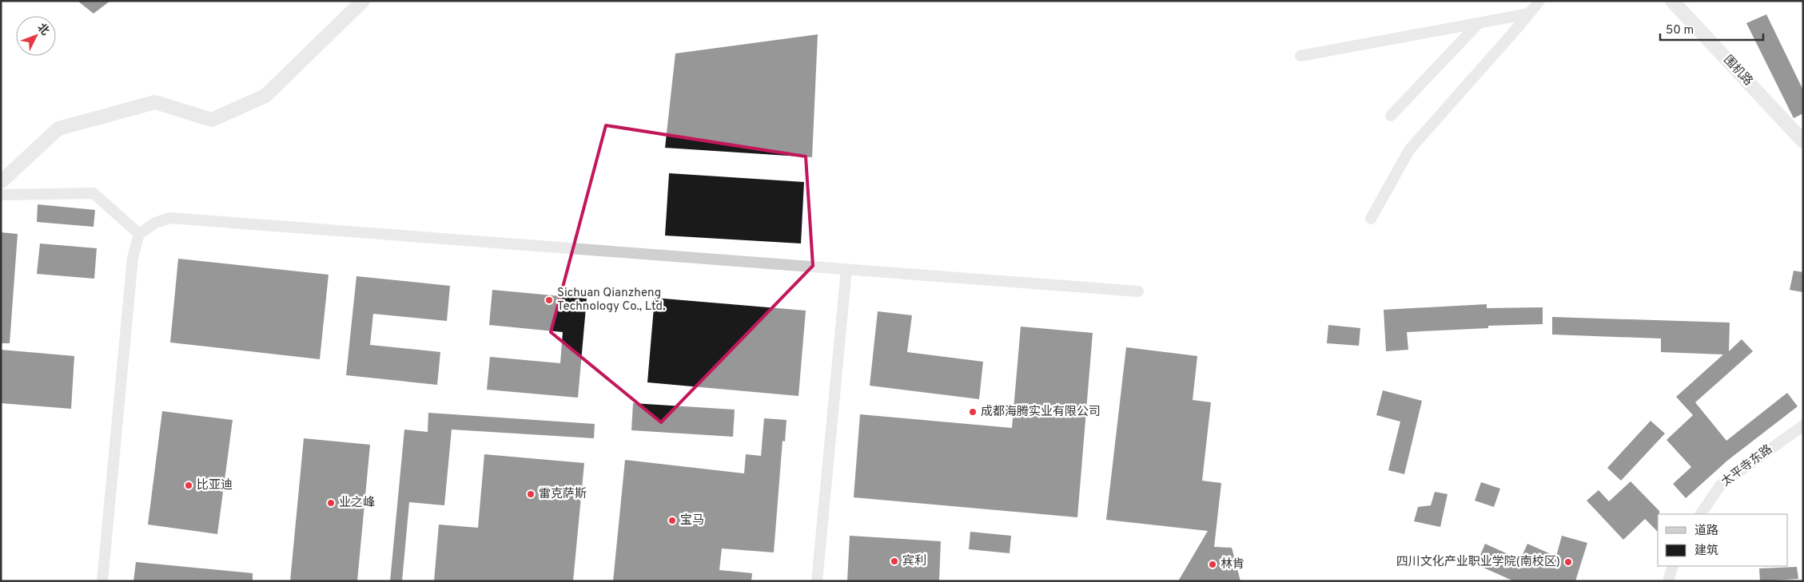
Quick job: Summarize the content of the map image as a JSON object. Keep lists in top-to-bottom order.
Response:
{
  "streets": {
    "street": ["围机路", "太平寺东路"]
  },
  "places": [
    "Sichuan Qianzheng Technology Co., Ltd.",
    "成都海腾实业有限公司",
    "比亚迪",
    "雷克萨斯",
    "业之峰",
    "宝马",
    "宾利",
    "四川文化产业职业学院(南校区)",
    "林肯"
  ],
  "legend": ["道路", "建筑"],
  "scale_bar": "50 m",
  "north": "top right"
}
